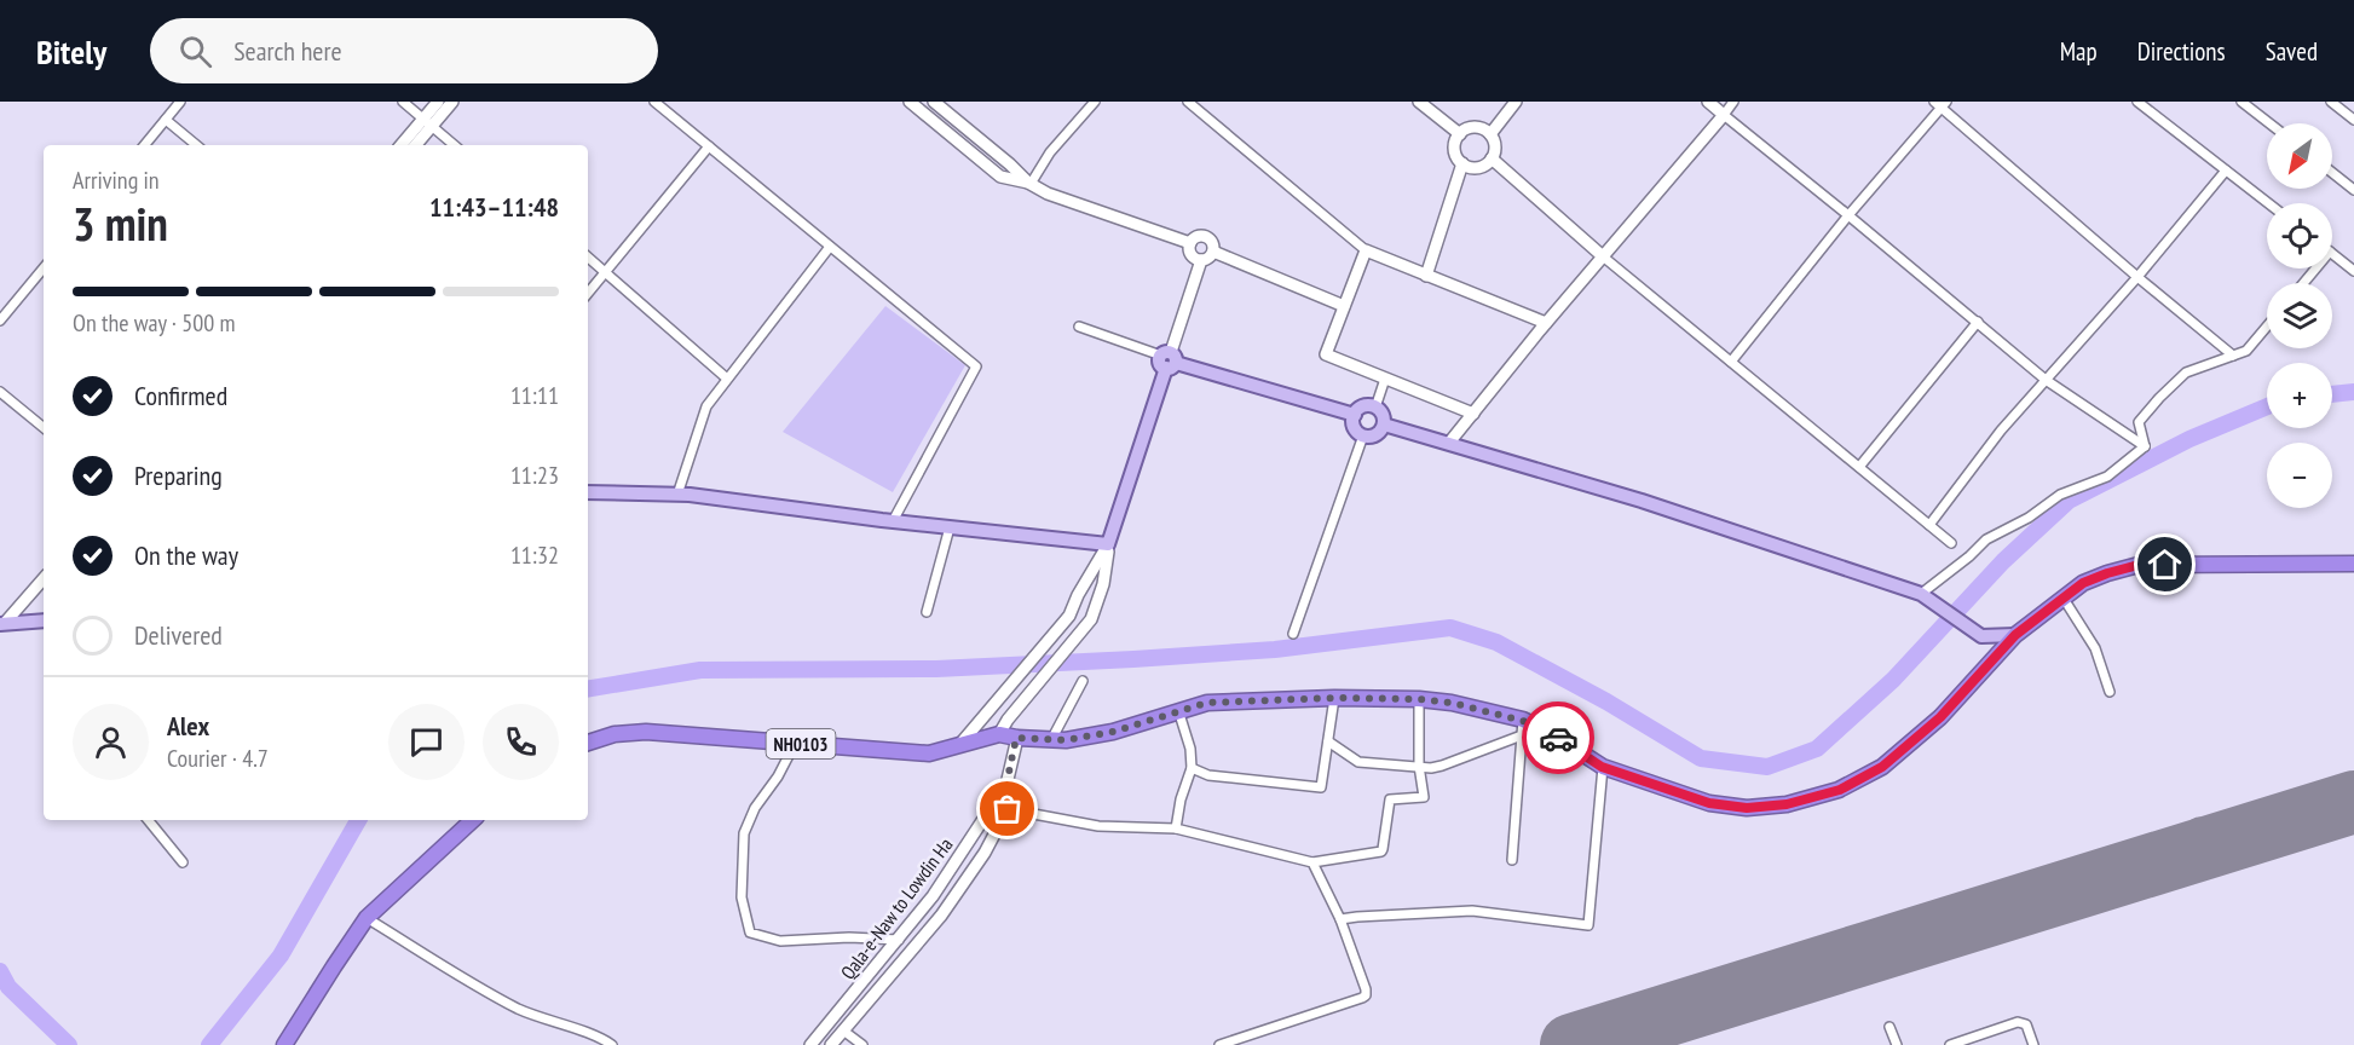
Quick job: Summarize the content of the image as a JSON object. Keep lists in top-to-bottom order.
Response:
{
  "streets": {
    "highway": ["NH0103"],
    "street": ["Qala-e-Naw to Lowdin Ha"]
  },
  "crossings": [
    ["NH0103", "Qala-e-Naw to Lowdin Ha"]
  ],
  "north": "bottom left",
  "page": {
    "header": "Bitely",
    "search": "Search here",
    "nav": ["Map", "Directions", "Saved"],
    "map_buttons": ["+", "−"],
    "heading": ["3 min", "Arriving in", "11:43–11:48"],
    "panel": ["Alex", "Courier · 4.7"],
    "bar": "On the way · 500 m",
    "list": [
      ["Confirmed", "11:11"],
      ["Preparing", "11:23"],
      ["On the way", "11:32"],
      "Delivered"
    ]
  }
}
